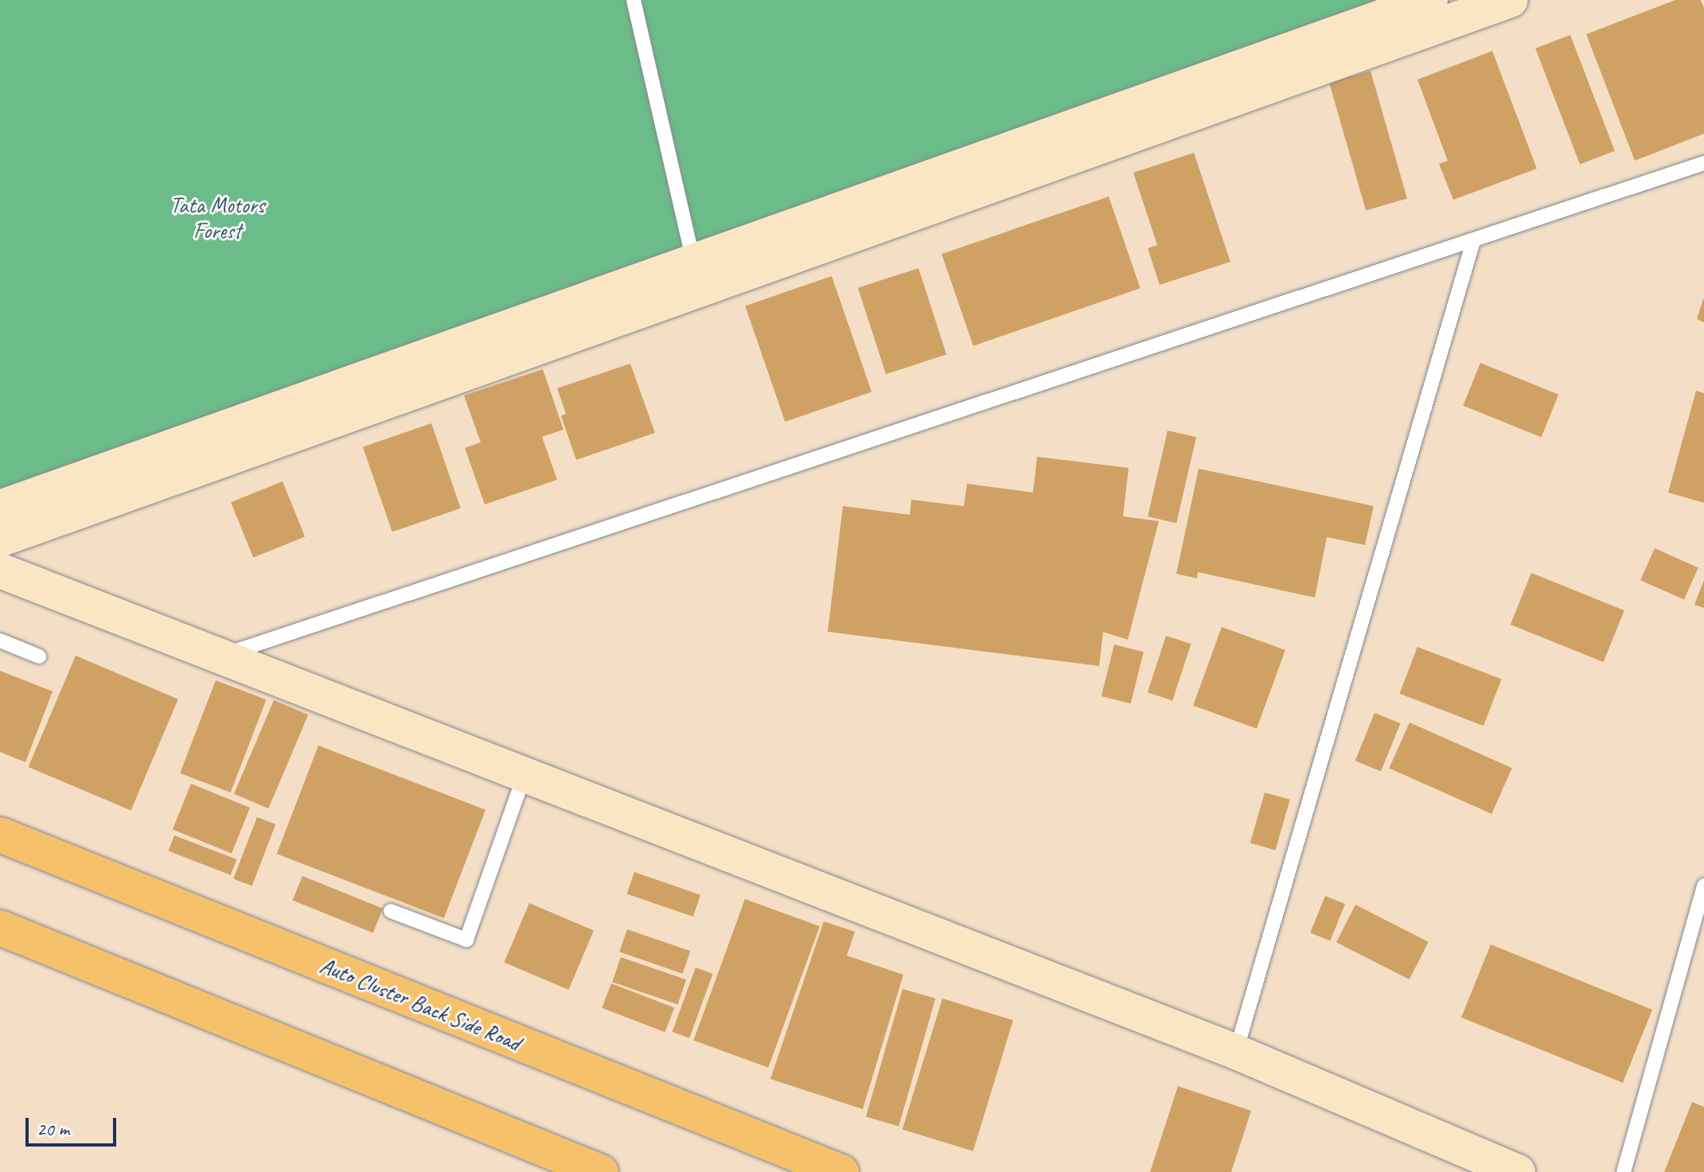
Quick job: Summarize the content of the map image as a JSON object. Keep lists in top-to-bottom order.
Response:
{
  "streets": {
    "main road": ["Auto Cluster Back Side Road"]
  },
  "parks": ["Tata Motors Forest"],
  "scale_bar": "20 m"
}
